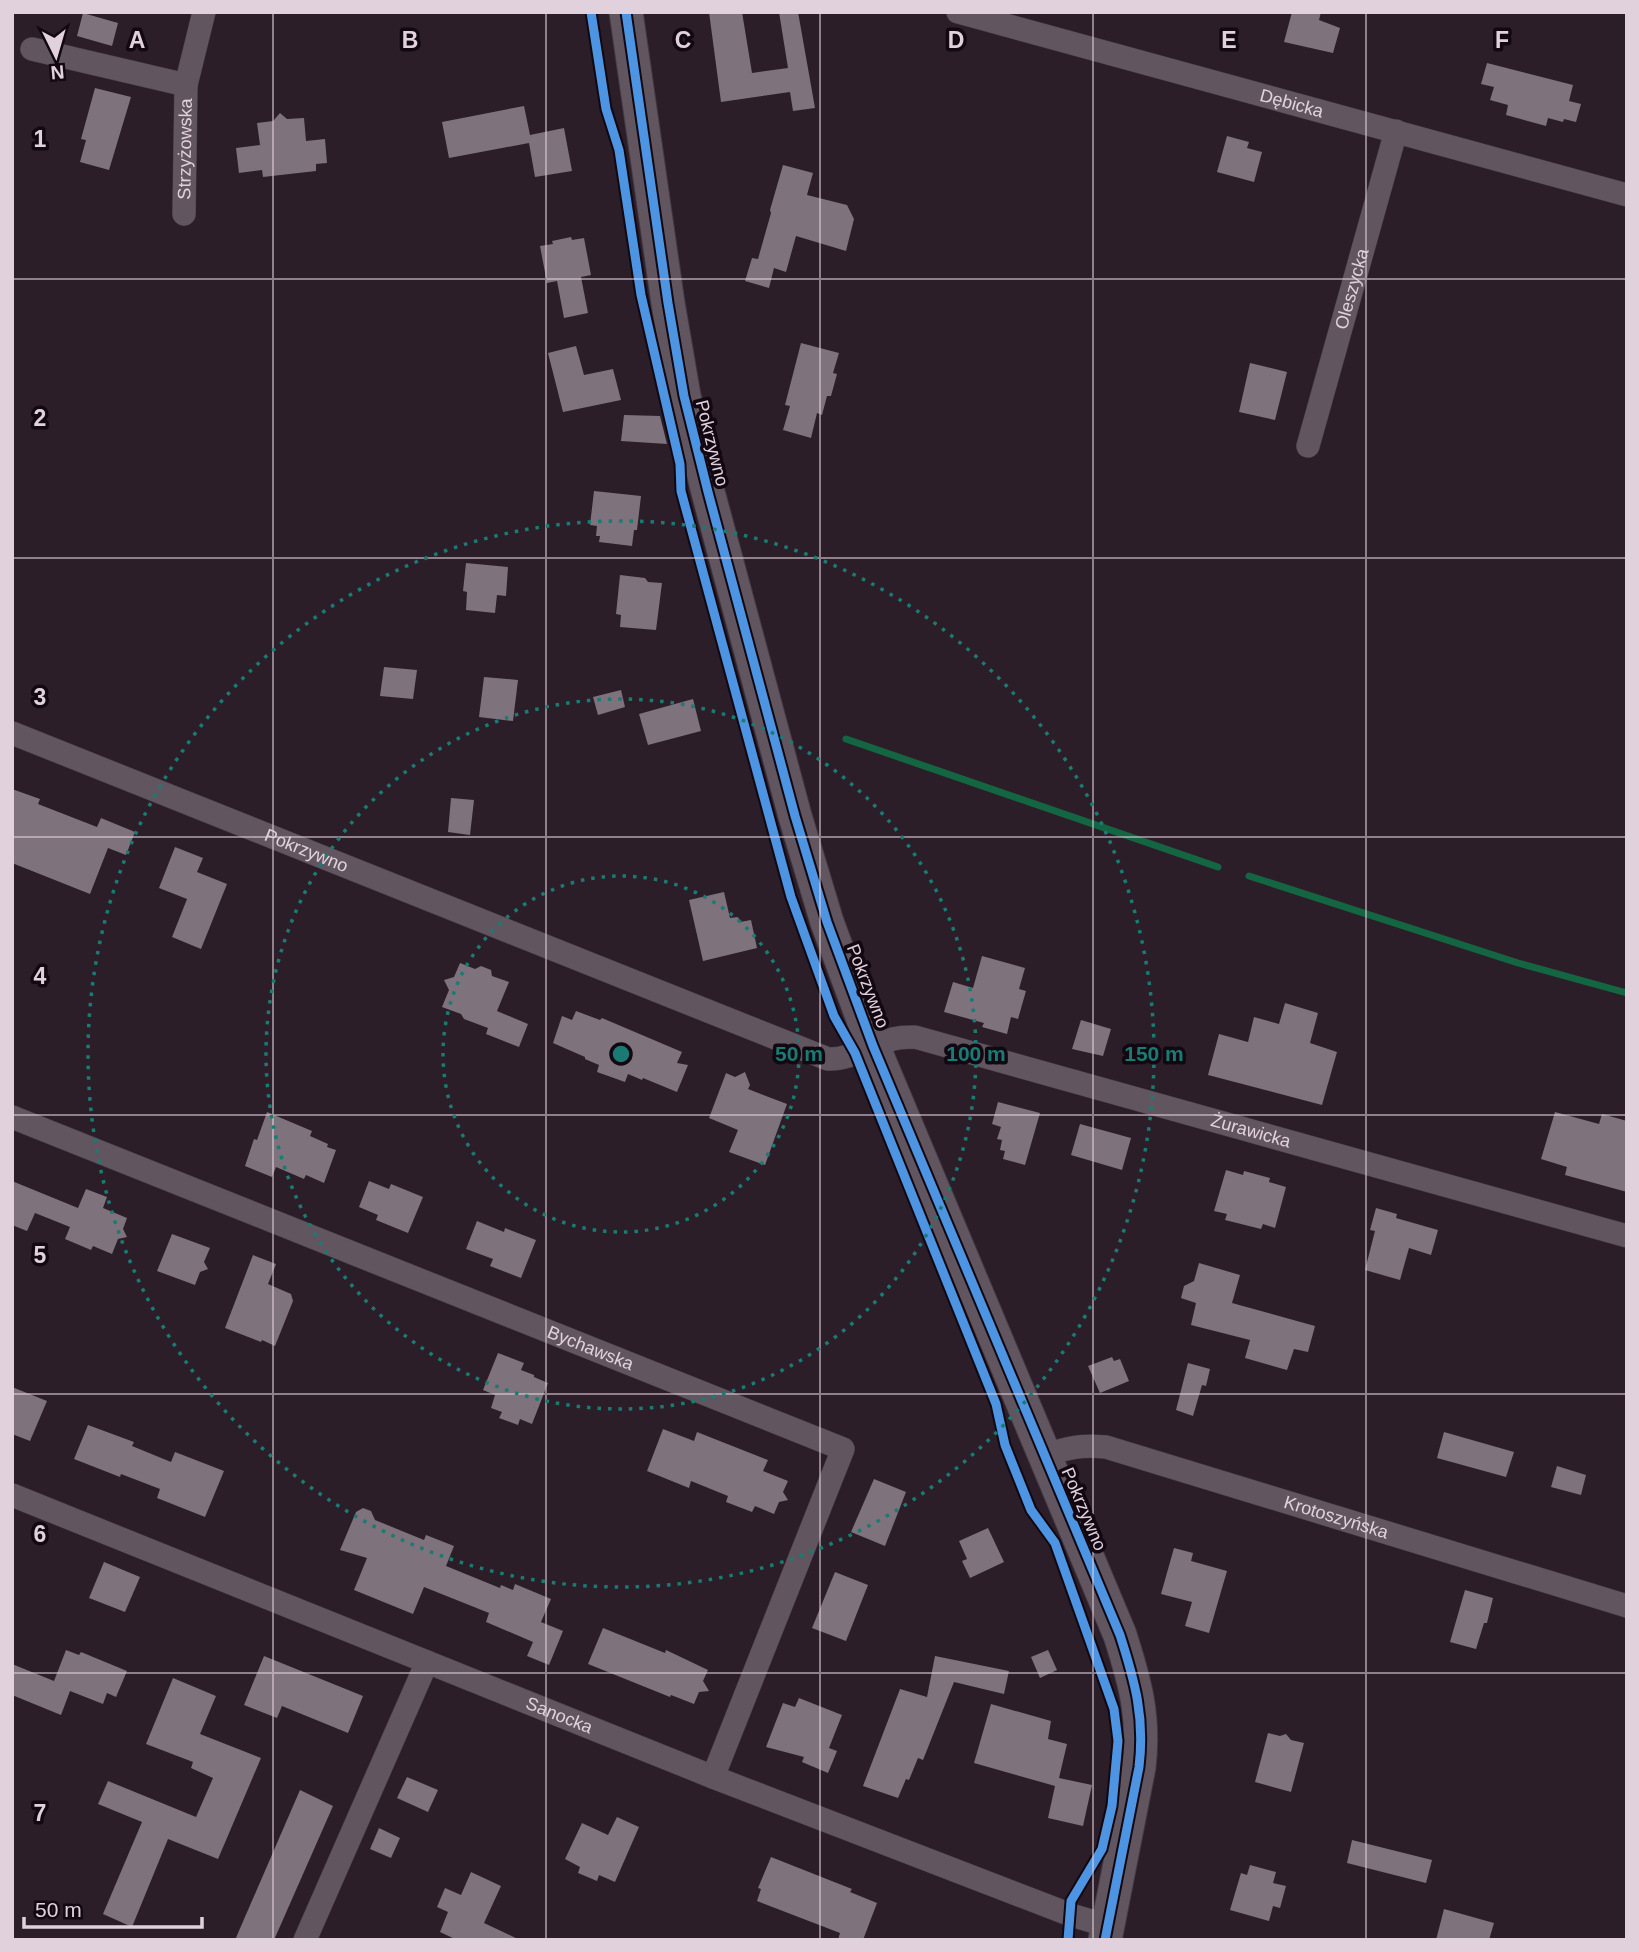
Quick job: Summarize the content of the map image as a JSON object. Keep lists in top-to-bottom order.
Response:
{
  "streets": {
    "street": [
      "Dębicka",
      "Strzyżowska",
      "Oleszycka",
      "Pokrzywno",
      "Żurawicka",
      "Bychawska",
      "Krotoszyńska",
      "Sanocka"
    ]
  },
  "crossings": [
    ["Dębicka", "Oleszycka"],
    ["Pokrzywno", "Żurawicka"],
    ["Pokrzywno", "Krotoszyńska"],
    ["Pokrzywno", "Sanocka"],
    ["Bychawska", "Sanocka"]
  ],
  "scale_bar": "50 m",
  "north": "bottom",
  "grid": {
    "columns": [
      "A",
      "B",
      "C",
      "D",
      "E",
      "F"
    ],
    "rows": [
      "1",
      "2",
      "3",
      "4",
      "5",
      "6",
      "7"
    ]
  },
  "rings": ["50 m", "100 m", "150 m"]
}
